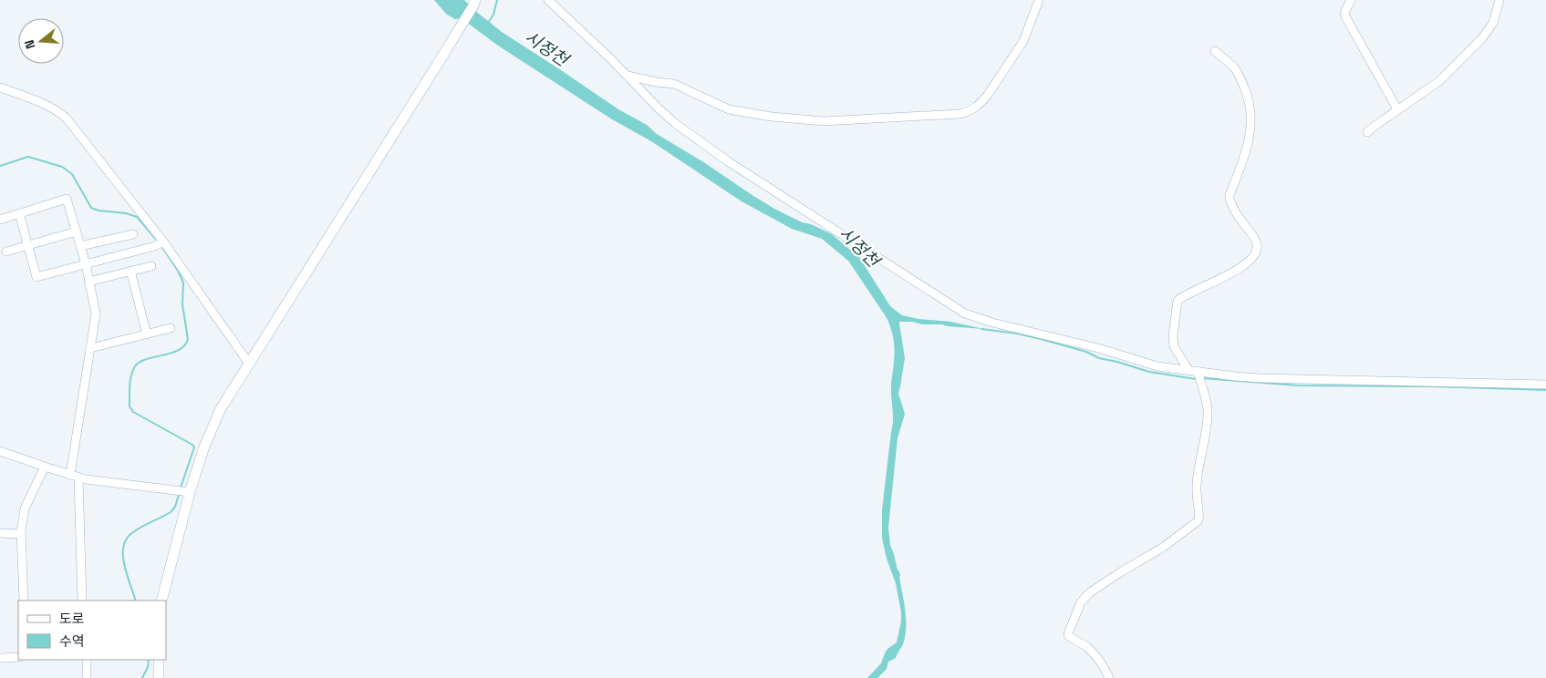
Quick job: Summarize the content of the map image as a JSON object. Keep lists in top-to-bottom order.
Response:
{
  "water": ["시정천"],
  "legend": ["도로", "수역"],
  "north": "left"
}
